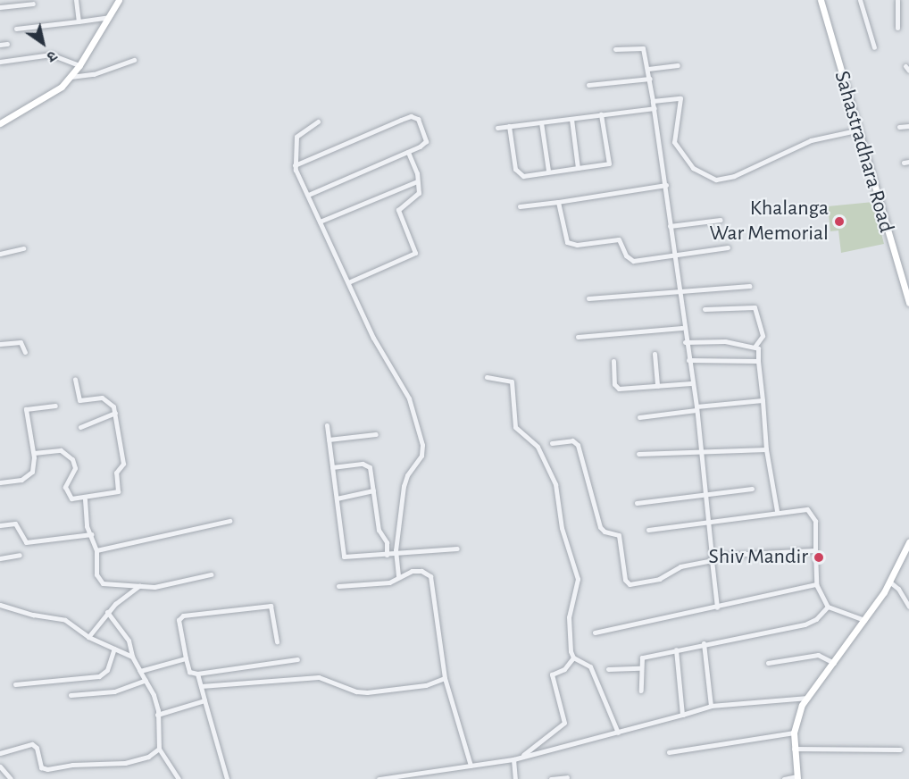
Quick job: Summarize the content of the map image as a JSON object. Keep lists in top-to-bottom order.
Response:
{
  "streets": {
    "main road": ["Sahastradhara Road"]
  },
  "places": ["Khalanga War Memorial", "Shiv Mandir"],
  "north": "bottom right"
}
